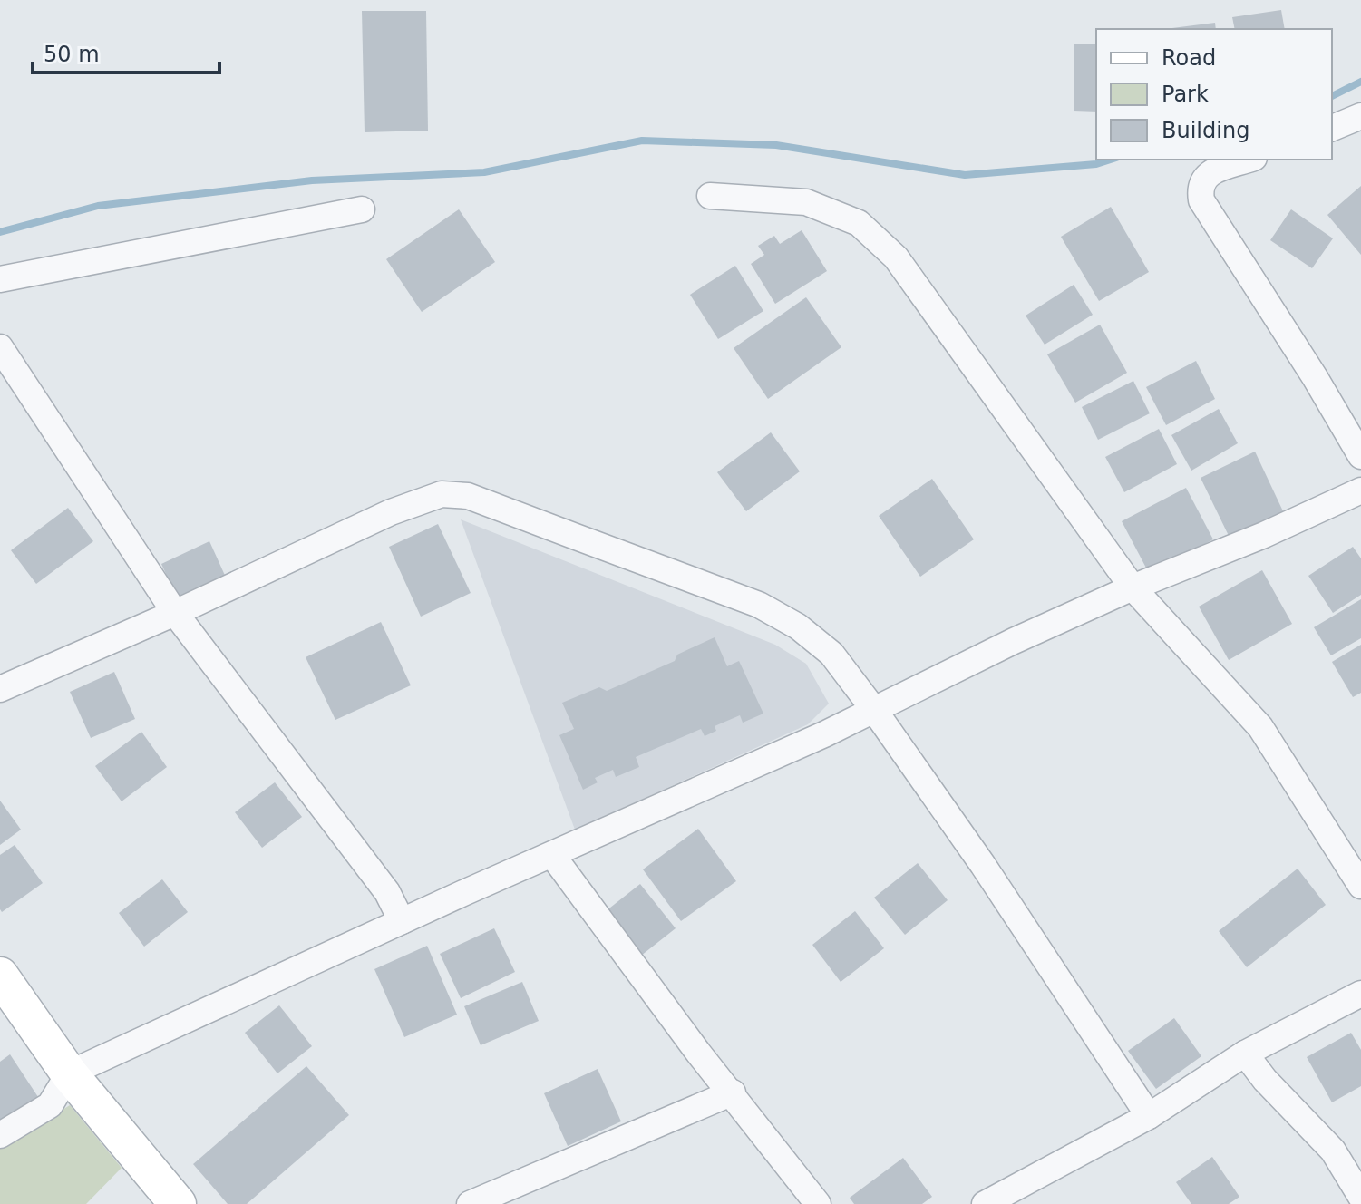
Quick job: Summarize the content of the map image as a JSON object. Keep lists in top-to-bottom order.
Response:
{
  "legend": ["Road", "Park", "Building"],
  "scale_bar": "50 m"
}
